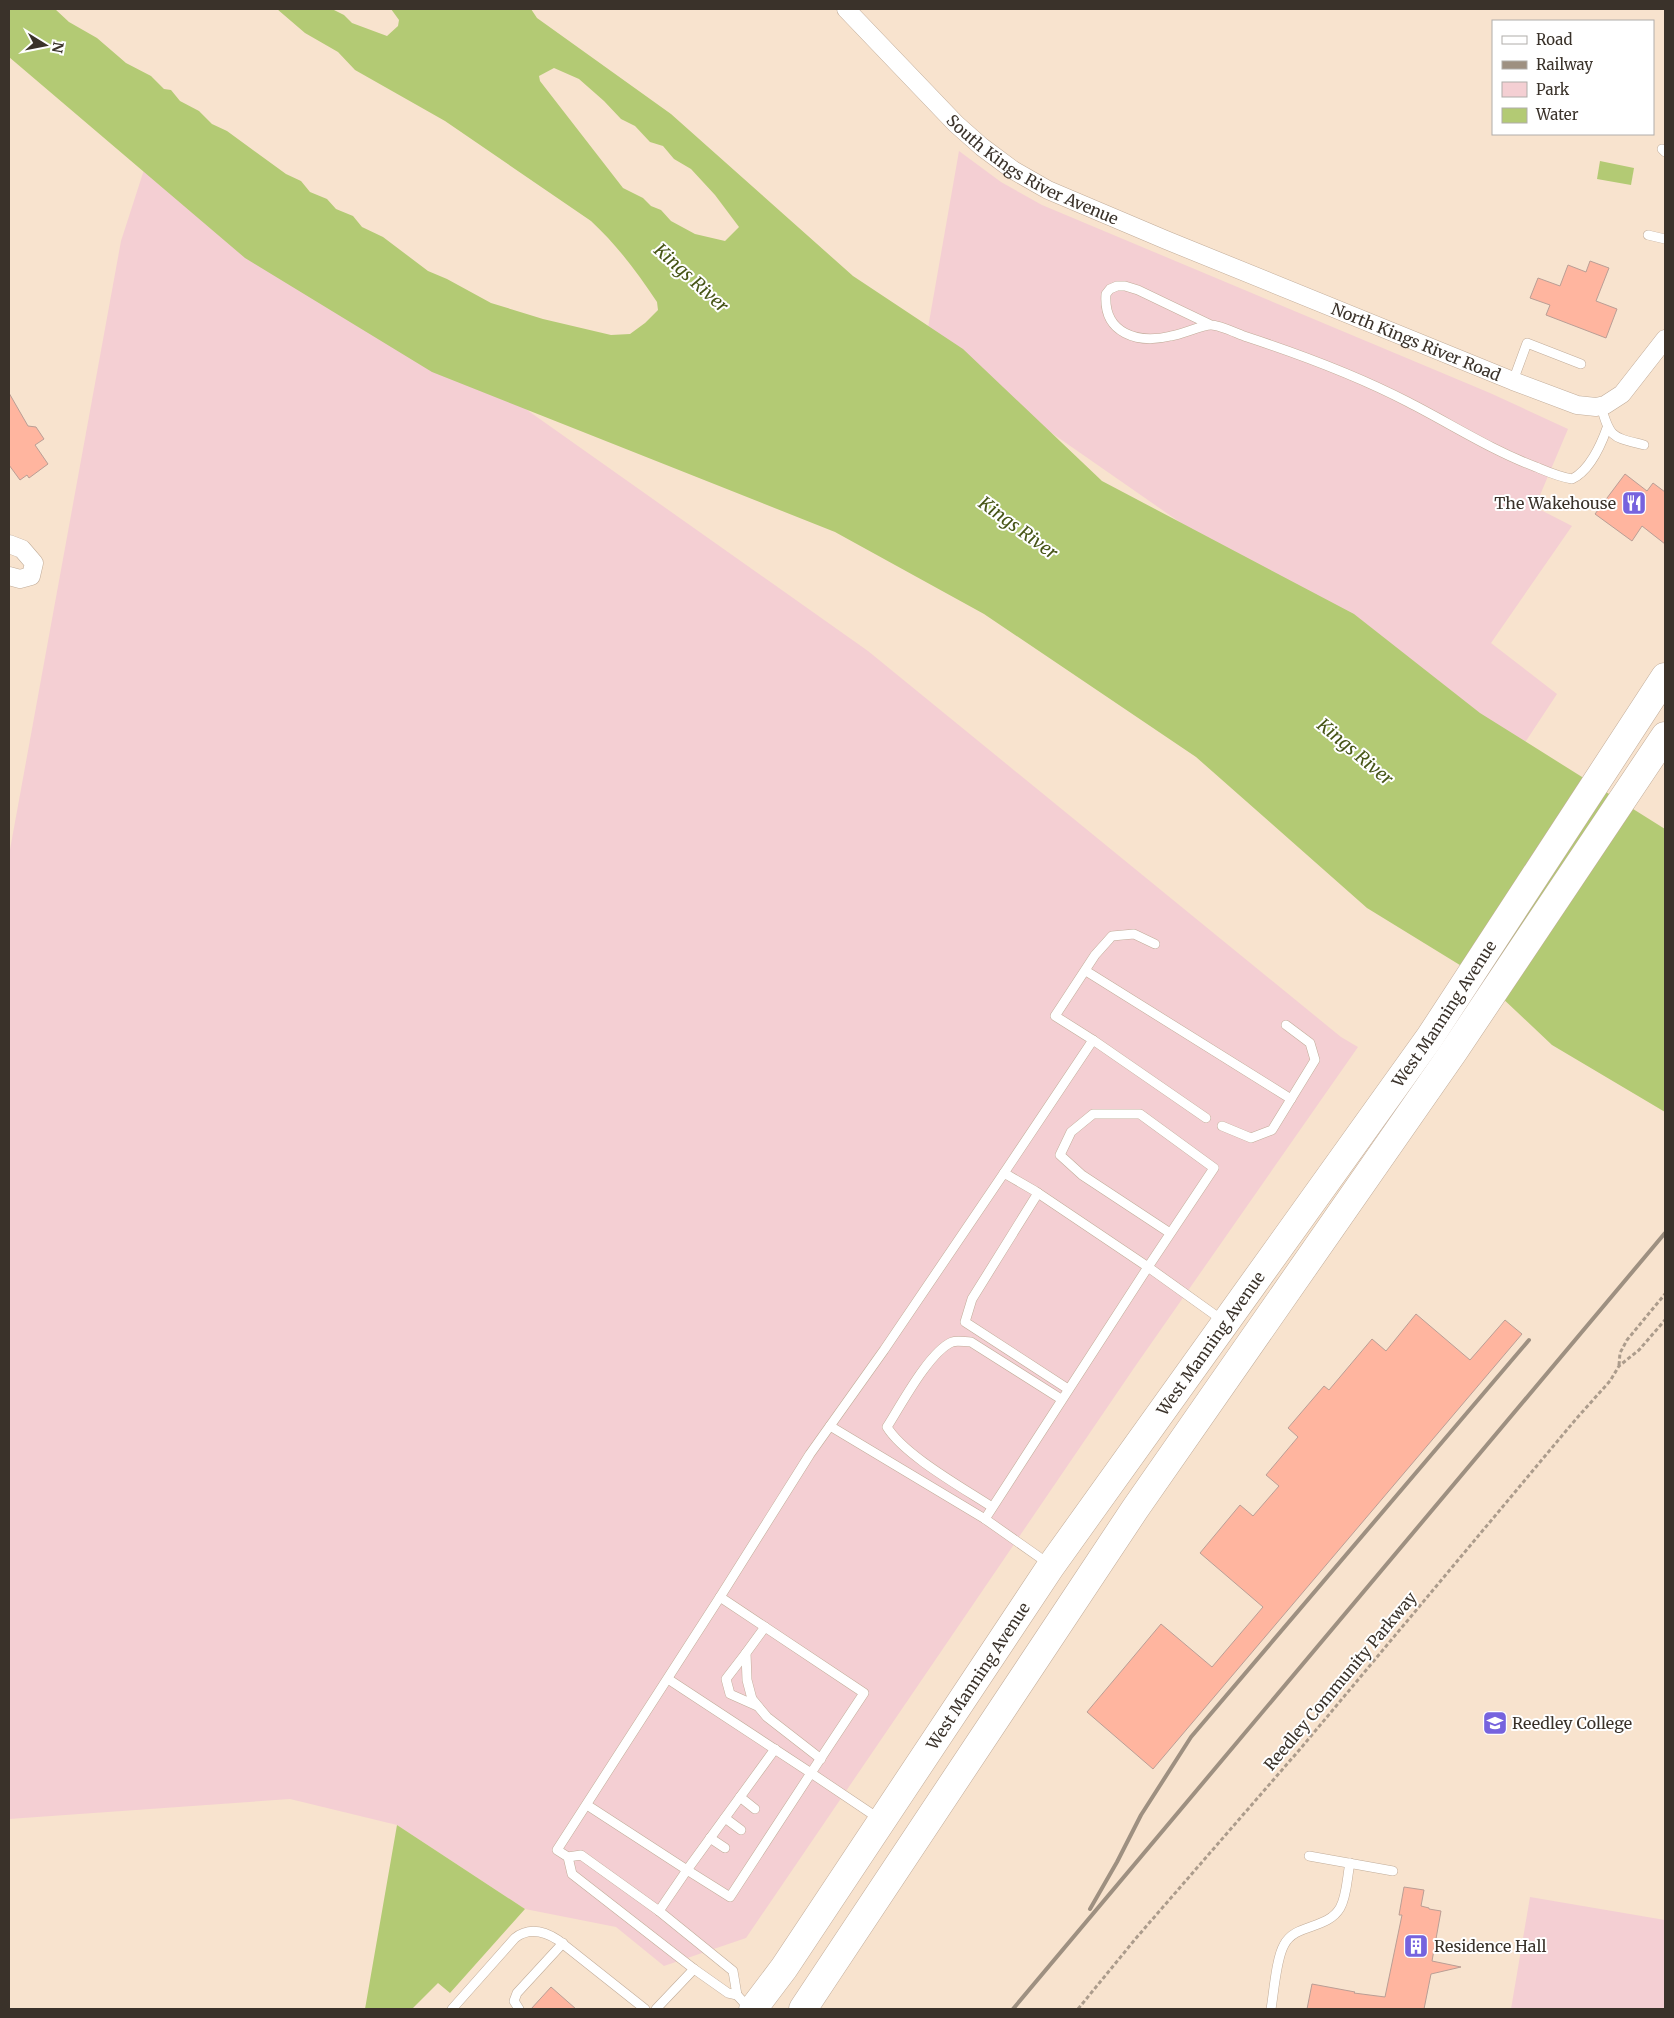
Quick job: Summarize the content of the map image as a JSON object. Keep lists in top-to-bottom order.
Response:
{
  "streets": {
    "main road": ["West Manning Avenue"],
    "street": ["South Kings River Avenue", "North Kings River Road"],
    "path": ["Reedley Community Parkway"]
  },
  "crossings": [
    ["South Kings River Avenue", "North Kings River Road"]
  ],
  "water": ["Kings River"],
  "places": {
    "restaurant": ["The Wakehouse"],
    "school or university": ["Reedley College"],
    "building": ["Residence Hall"]
  },
  "legend": [
    "Road",
    "Railway",
    "Park",
    "Water"
  ],
  "north": "right"
}
